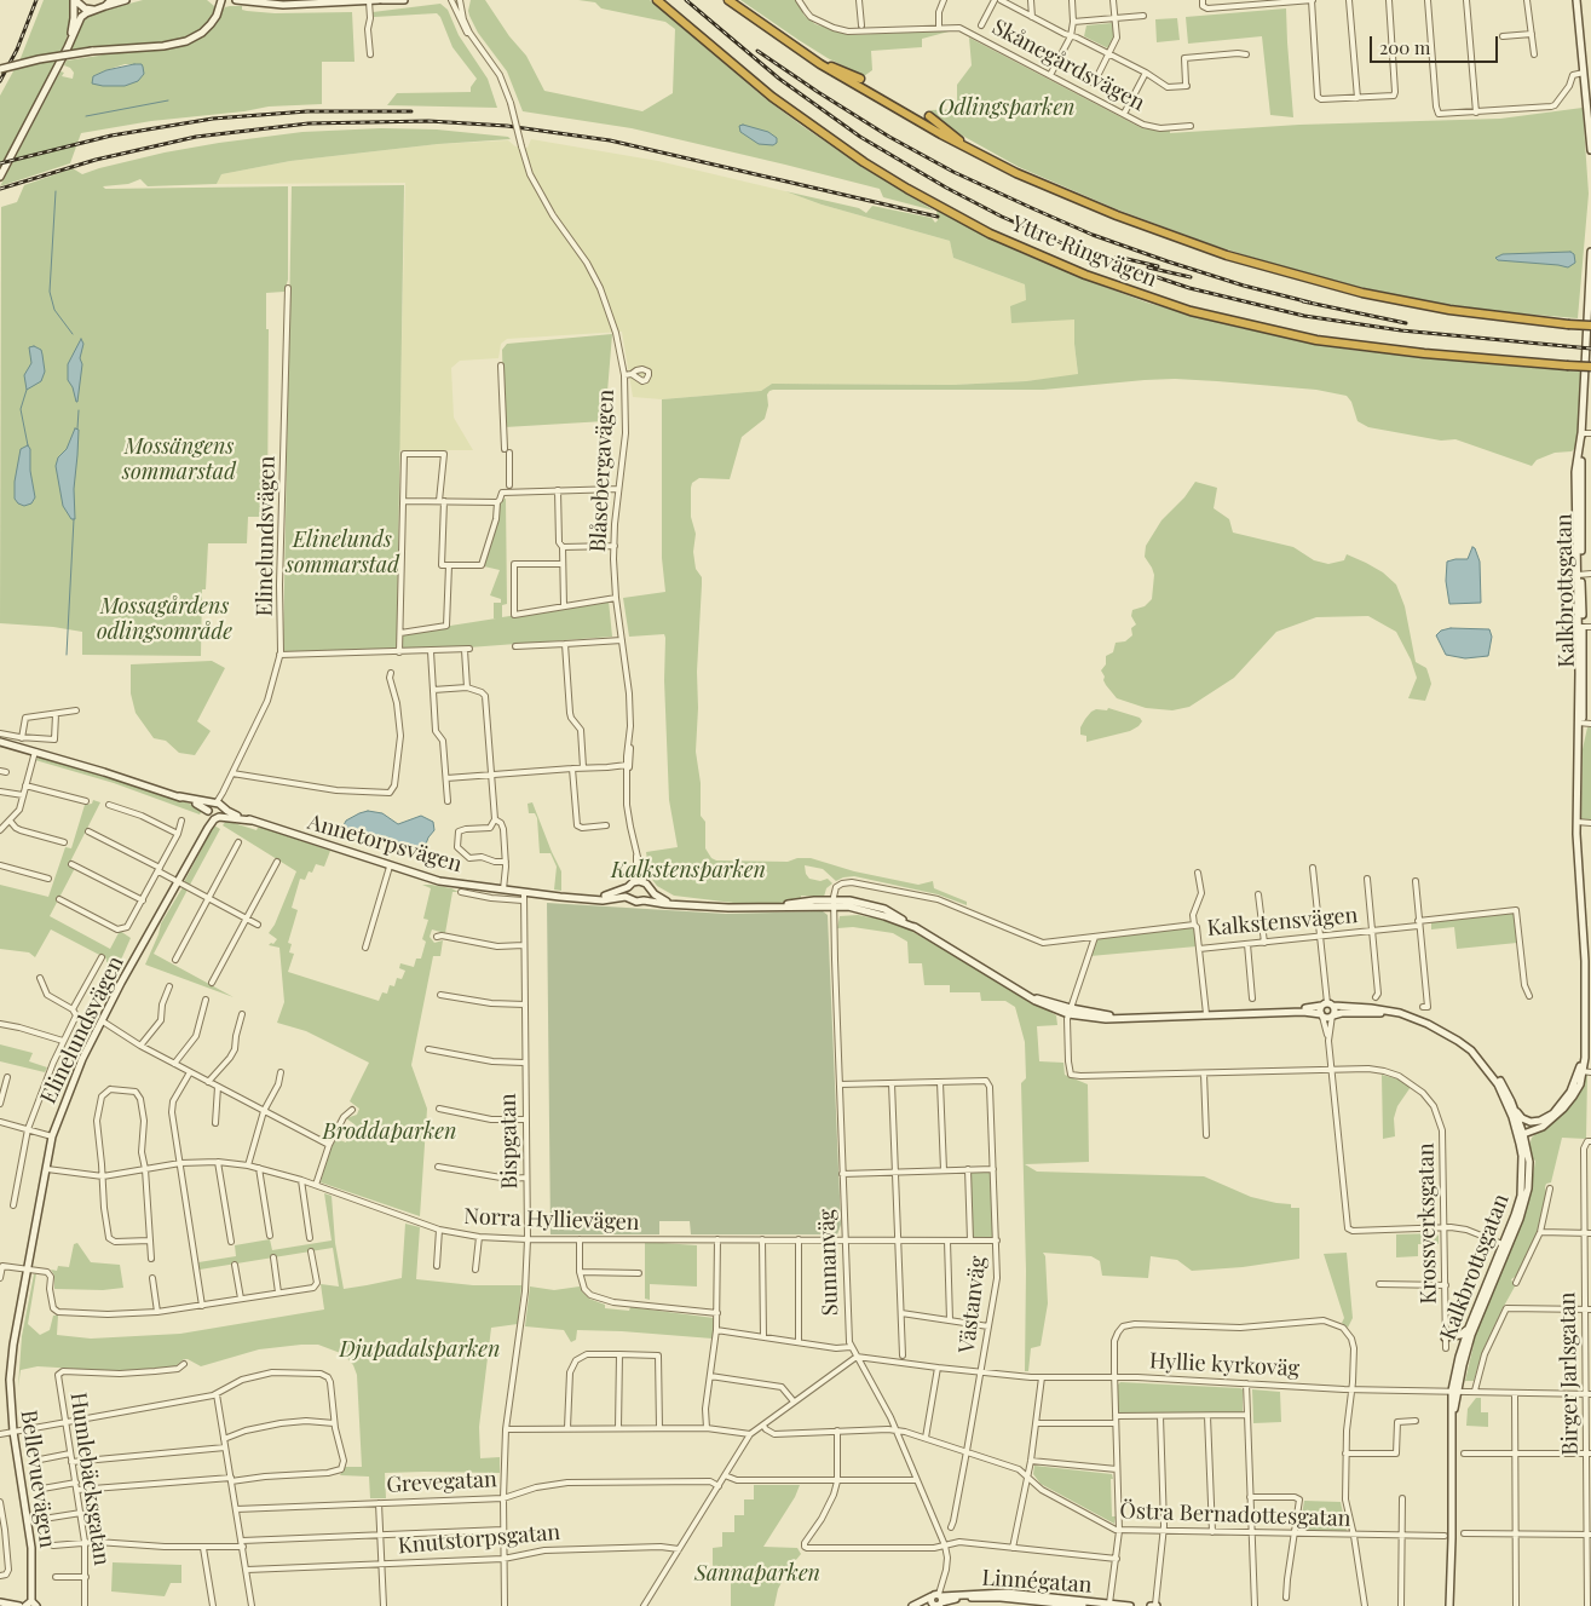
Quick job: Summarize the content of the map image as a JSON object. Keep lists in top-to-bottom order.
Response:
{
  "streets": {
    "highway": ["Yttre Ringvägen"],
    "main road": [
      "Elinelundsvägen",
      "Kalkbrottsgatan",
      "Annetorpsvägen",
      "Bellevuevägen",
      "Linnégatan"
    ],
    "street": [
      "Skånegårdsvägen",
      "Blåsebergavägen",
      "Kalkstensvägen",
      "Bispgatan",
      "Norra Hyllievägen",
      "Krossverksgatan",
      "Sunnanväg",
      "Västanväg",
      "Hyllie kyrkoväg",
      "Birger Jarlsgatan",
      "Humlebäcksgatan",
      "Grevegatan",
      "Östra Bernadottesgatan",
      "Knutstorpsgatan"
    ]
  },
  "crossings": [
    ["Blåsebergavägen", "Annetorpsvägen"],
    ["Elinelundsvägen", "Annetorpsvägen"],
    ["Elinelundsvägen", "Norra Hyllievägen"],
    ["Elinelundsvägen", "Bellevuevägen"],
    ["Kalkbrottsgatan", "Hyllie kyrkoväg"],
    ["Annetorpsvägen", "Bispgatan"],
    ["Kalkstensvägen", "Sunnanväg"],
    ["Bispgatan", "Norra Hyllievägen"],
    ["Bispgatan", "Grevegatan"],
    ["Bispgatan", "Knutstorpsgatan"],
    ["Norra Hyllievägen", "Sunnanväg"],
    ["Norra Hyllievägen", "Västanväg"],
    ["Sunnanväg", "Hyllie kyrkoväg"],
    ["Sunnanväg", "Östra Bernadottesgatan"],
    ["Sunnanväg", "Linnégatan"],
    ["Västanväg", "Hyllie kyrkoväg"],
    ["Västanväg", "Östra Bernadottesgatan"],
    ["Hyllie kyrkoväg", "Birger Jarlsgatan"]
  ],
  "parks": [
    "Odlingsparken",
    "Mossängens sommarstad",
    "Elinelunds sommarstad",
    "Mossagårdens odlingsområde",
    "Kalkstensparken",
    "Broddaparken",
    "Djupadalsparken",
    "Sannaparken"
  ],
  "scale_bar": "200 m"
}
